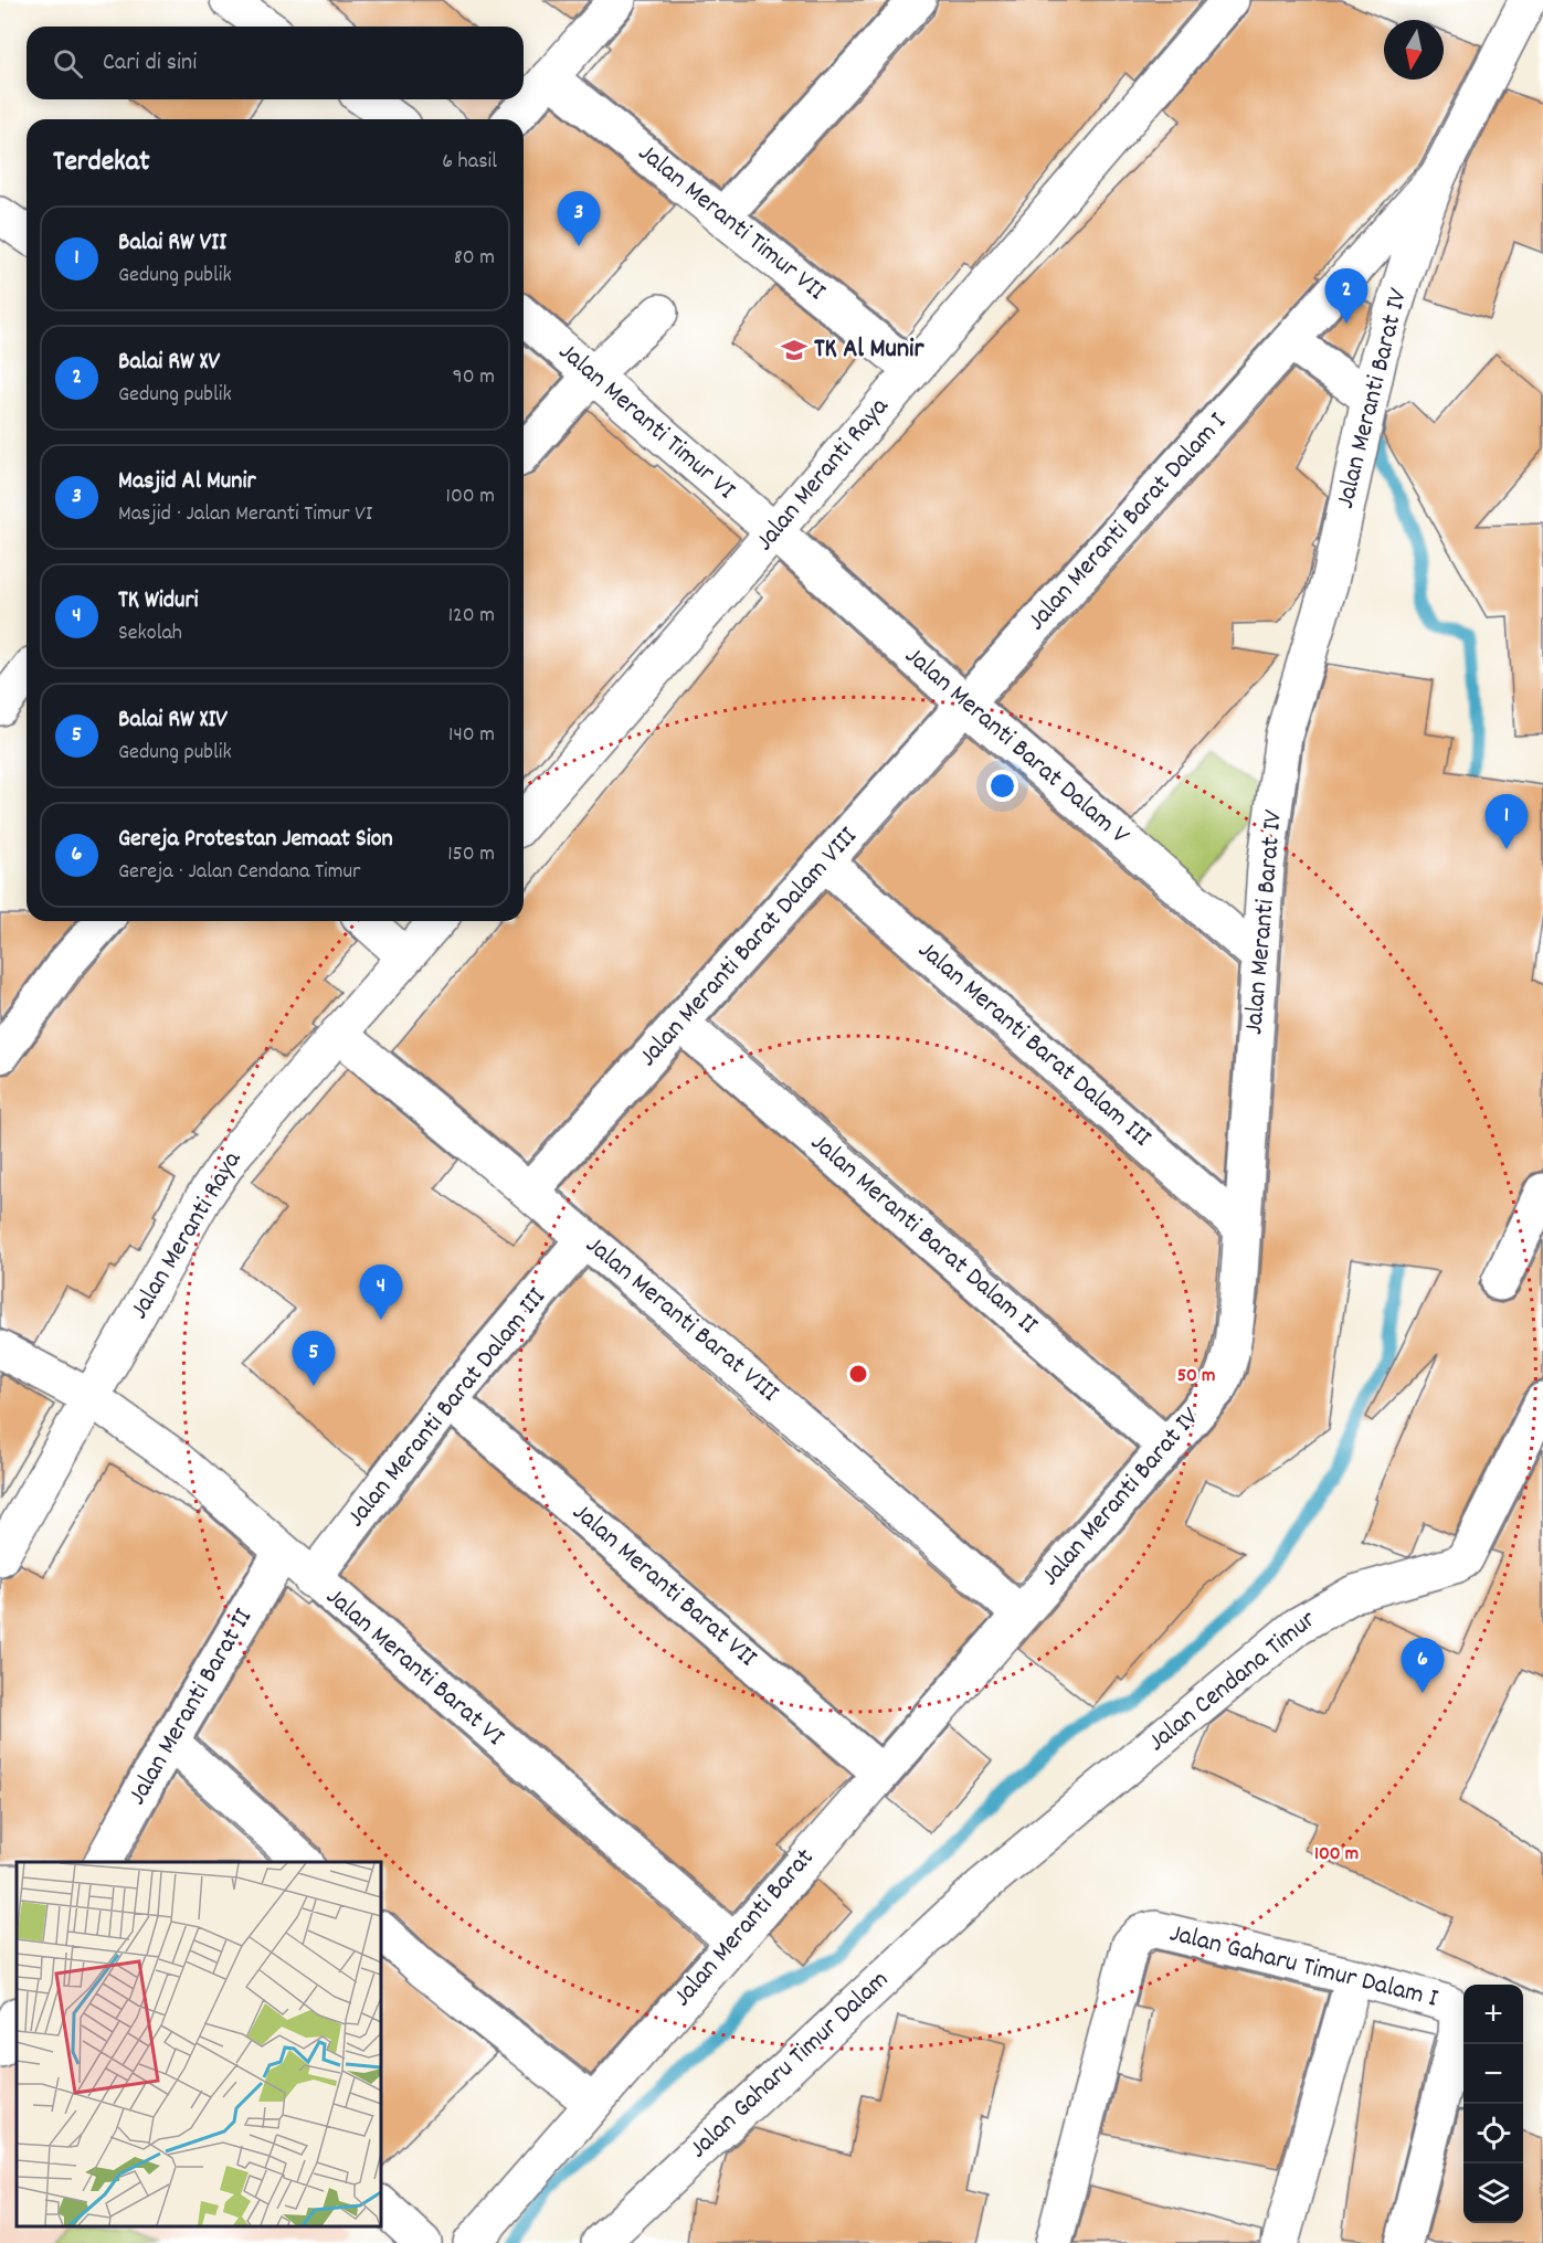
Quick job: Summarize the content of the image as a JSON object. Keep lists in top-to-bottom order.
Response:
{
  "streets": {
    "street": [
      "Jalan Meranti Timur VII",
      "Jalan Meranti Barat IV",
      "Jalan Meranti Timur VI",
      "Jalan Meranti Raya",
      "Jalan Meranti Barat Dalam I",
      "Jalan Meranti Barat Dalam V",
      "Jalan Meranti Barat Dalam VIII",
      "Jalan Meranti Barat Dalam III",
      "Jalan Meranti Barat Dalam II",
      "Jalan Meranti Barat VIII",
      "Jalan Meranti Barat VII",
      "Jalan Meranti Barat VI",
      "Jalan Cendana Timur",
      "Jalan Meranti Barat II",
      "Jalan Meranti Barat",
      "Jalan Gaharu Timur Dalam I",
      "Jalan Gaharu Timur Dalam"
    ]
  },
  "crossings": [
    ["Jalan Meranti Timur VII", "Jalan Meranti Raya"],
    ["Jalan Meranti Barat IV", "Jalan Meranti Barat Dalam I"],
    ["Jalan Meranti Barat IV", "Jalan Meranti Barat Dalam V"],
    ["Jalan Meranti Barat IV", "Jalan Meranti Barat Dalam III"],
    ["Jalan Meranti Barat IV", "Jalan Meranti Barat Dalam II"],
    ["Jalan Meranti Barat IV", "Jalan Meranti Barat VIII"],
    ["Jalan Meranti Barat IV", "Jalan Meranti Barat"],
    ["Jalan Meranti Timur VI", "Jalan Meranti Raya"],
    ["Jalan Meranti Timur VI", "Jalan Meranti Barat Dalam V"],
    ["Jalan Meranti Raya", "Jalan Meranti Barat Dalam V"],
    ["Jalan Meranti Raya", "Jalan Meranti Barat VIII"],
    ["Jalan Meranti Raya", "Jalan Meranti Barat VI"],
    ["Jalan Meranti Barat Dalam I", "Jalan Meranti Barat Dalam V"],
    ["Jalan Meranti Barat Dalam I", "Jalan Meranti Barat Dalam VIII"],
    ["Jalan Meranti Barat Dalam V", "Jalan Meranti Barat Dalam VIII"],
    ["Jalan Meranti Barat Dalam VIII", "Jalan Meranti Barat Dalam III"],
    ["Jalan Meranti Barat Dalam VIII", "Jalan Meranti Barat Dalam II"],
    ["Jalan Meranti Barat Dalam VIII", "Jalan Meranti Barat VIII"],
    ["Jalan Meranti Barat Dalam III", "Jalan Meranti Barat VIII"],
    ["Jalan Meranti Barat Dalam III", "Jalan Meranti Barat VII"],
    ["Jalan Meranti Barat Dalam III", "Jalan Meranti Barat VI"],
    ["Jalan Meranti Barat VIII", "Jalan Meranti Barat"],
    ["Jalan Meranti Barat VII", "Jalan Meranti Barat"],
    ["Jalan Meranti Barat VI", "Jalan Meranti Barat II"],
    ["Jalan Meranti Barat VI", "Jalan Meranti Barat"],
    ["Jalan Cendana Timur", "Jalan Gaharu Timur Dalam"]
  ],
  "places": {
    "school or university": ["TK Al Munir"]
  },
  "north": "bottom",
  "page": {
    "search": "Cari di sini",
    "heading": ["Terdekat", "6 hasil"],
    "pins": [
      "3",
      "2",
      "1",
      "4",
      "5",
      "6"
    ],
    "list": [
      {
        "mark": "1",
        "name": "Balai RW VII",
        "note": "Gedung publik",
        "value": "80 m"
      },
      {
        "mark": "2",
        "name": "Balai RW XV",
        "note": "Gedung publik",
        "value": "90 m"
      },
      {
        "mark": "3",
        "name": "Masjid Al Munir",
        "note": "Masjid · Jalan Meranti Timur VI",
        "value": "100 m"
      },
      {
        "mark": "4",
        "name": "TK Widuri",
        "note": "Sekolah",
        "value": "120 m"
      },
      {
        "mark": "5",
        "name": "Balai RW XIV",
        "note": "Gedung publik",
        "value": "140 m"
      },
      {
        "mark": "6",
        "name": "Gereja Protestan Jemaat Sion",
        "note": "Gereja · Jalan Cendana Timur",
        "value": "150 m"
      }
    ],
    "map_buttons": ["+", "−"]
  },
  "rings": ["50 m", "100 m"]
}
